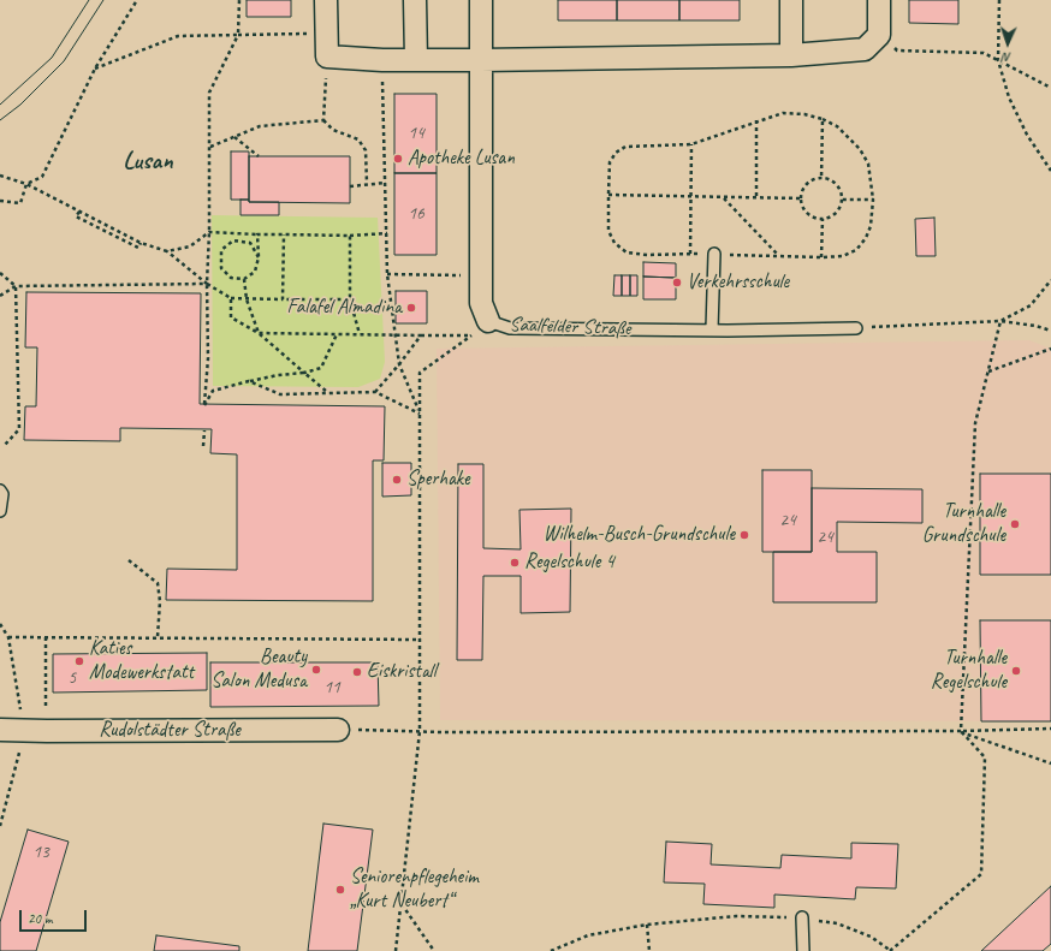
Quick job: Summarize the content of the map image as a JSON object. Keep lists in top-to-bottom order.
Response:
{
  "streets": {
    "street": ["Saalfelder Straße", "Rudolstädter Straße"]
  },
  "districts": ["Lusan"],
  "places": [
    "Apotheke Lusan",
    "Verkehrsschule",
    "Falafel Almadina",
    "Sperhake",
    "Turnhalle Grundschule",
    "Wilhelm-Busch-Grundschule",
    "Regelschule 4",
    "Katies Modewerkstatt",
    "Beauty Salon Medusa",
    "Turnhalle Regelschule",
    "Eiskristall",
    "Seniorenpflegeheim „Kurt Neubert“"
  ],
  "house_numbers": [
    "14",
    "16",
    "24",
    "24",
    "5",
    "11",
    "13"
  ],
  "scale_bar": "20 m",
  "north": "bottom"
}
